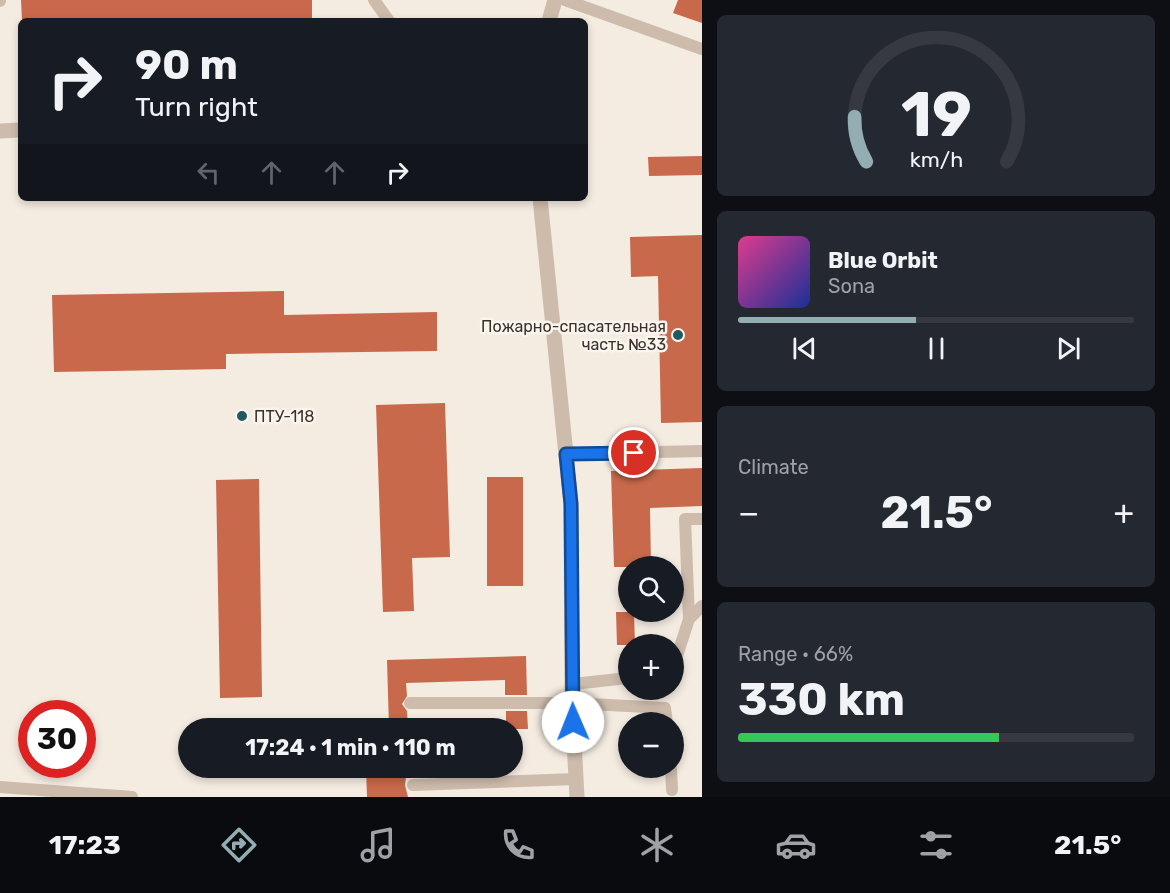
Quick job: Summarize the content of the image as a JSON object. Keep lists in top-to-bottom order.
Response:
{
  "places": ["Пожарно-спасательная часть №33", "ПТУ-118"],
  "page": {
    "turn": ["90 m", "Turn right"],
    "song": ["Blue Orbit", "Sona"],
    "tile": [
      "Climate",
      ["Range · 66%", "330 km"]
    ],
    "heat": ["−", "21.5°", "+"],
    "map_buttons": ["+", "−"],
    "limit": "30",
    "trip": "17:24 · 1 min · 110 m",
    "tabs": ["17:23", "21.5°"],
    "gauge": ["19", "km/h"]
  }
}
